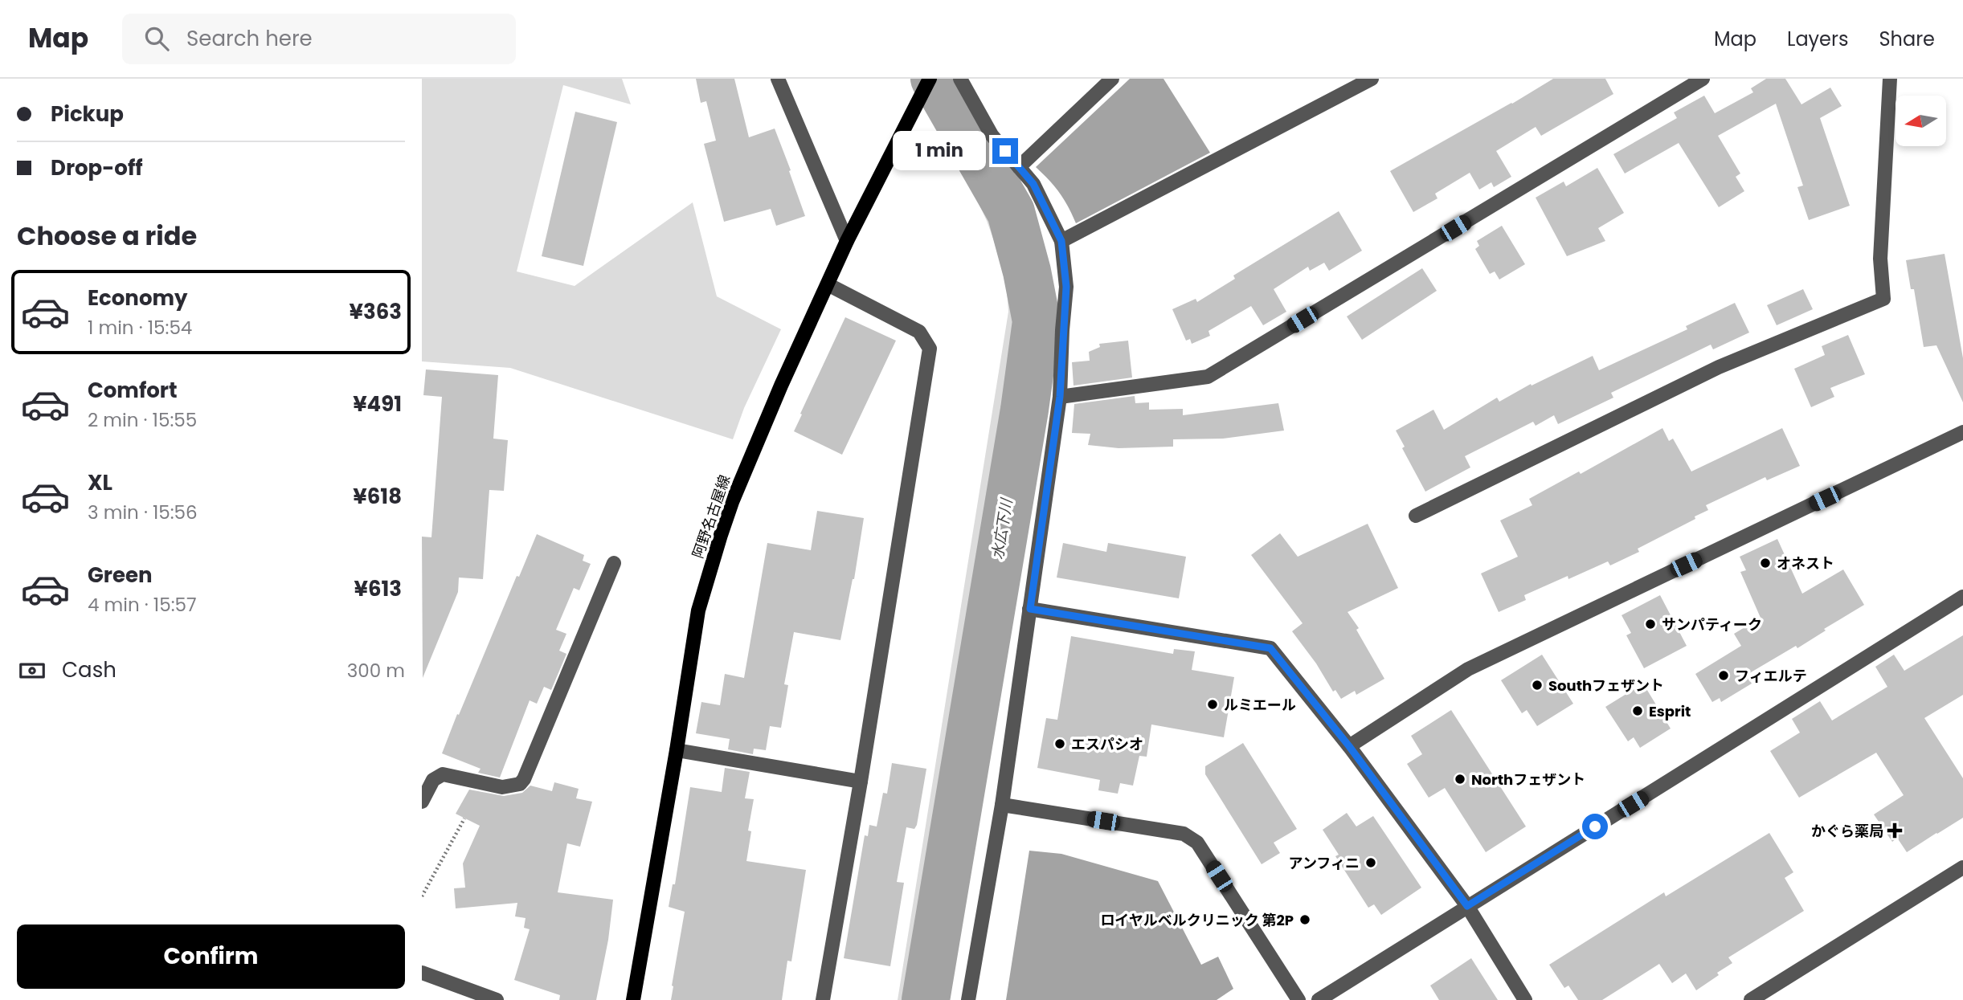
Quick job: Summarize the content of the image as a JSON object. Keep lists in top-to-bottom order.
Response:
{
  "streets": {
    "main road": ["阿野名古屋線"]
  },
  "water": ["水広下川"],
  "places": {
    "other": [
      "オネスト",
      "サンパティーク",
      "フィエルテ",
      "Southフェザント",
      "ルミエール",
      "Esprit",
      "エスパシオ",
      "Northフェザント",
      "アンフィニ",
      "ロイヤルベルクリニック 第2P"
    ],
    "health": ["かぐら薬局"]
  },
  "north": "left",
  "page": {
    "header": "Map",
    "search": "Search here",
    "nav": ["Map", "Layers", "Share"],
    "banner": ["Pickup", "Drop-off"],
    "bubble": "1 min",
    "heading": "Choose a ride",
    "list": [
      {
        "name": "Economy",
        "note": "1 min · 15:54",
        "value": "¥363"
      },
      {
        "name": "Comfort",
        "note": "2 min · 15:55",
        "value": "¥491"
      },
      {
        "name": "XL",
        "note": "3 min · 15:56",
        "value": "¥618"
      },
      {
        "name": "Green",
        "note": "4 min · 15:57",
        "value": "¥613"
      }
    ],
    "pay": ["Cash", "300 m"],
    "buttons": "Confirm"
  }
}
